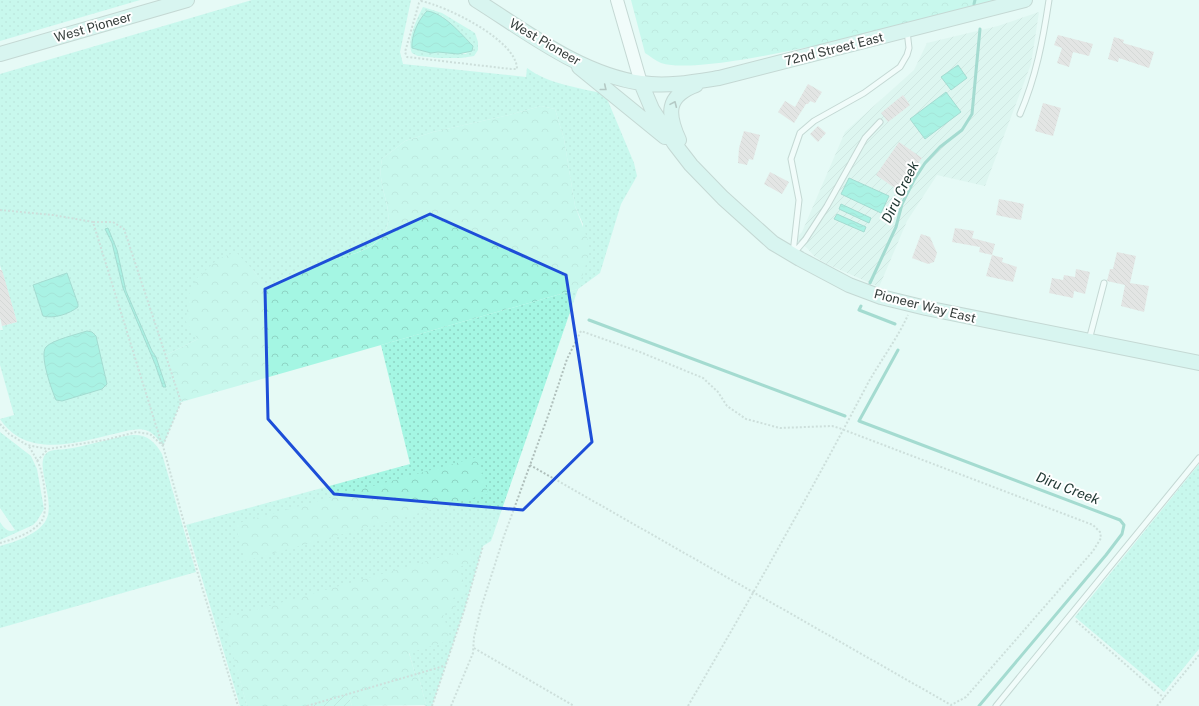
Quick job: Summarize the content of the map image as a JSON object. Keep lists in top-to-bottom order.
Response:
{
  "streets": {
    "main road": ["West Pioneer", "72nd Street East", "Pioneer Way East"]
  },
  "crossings": [
    ["West Pioneer", "72nd Street East"],
    ["West Pioneer", "Pioneer Way East"],
    ["72nd Street East", "Pioneer Way East"]
  ],
  "water": ["Diru Creek"]
}
